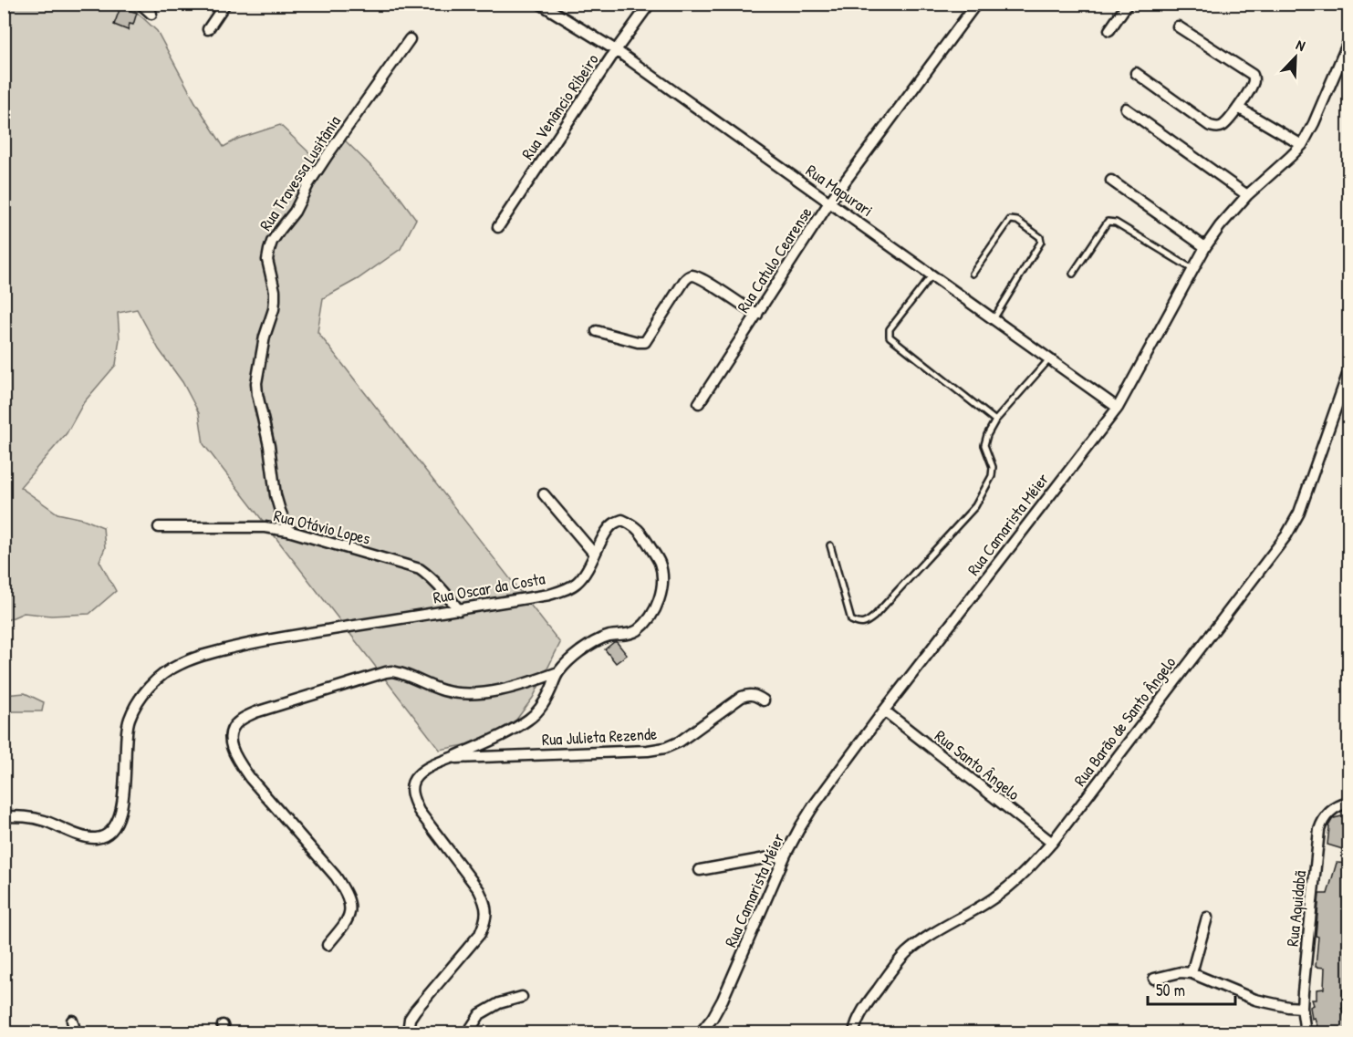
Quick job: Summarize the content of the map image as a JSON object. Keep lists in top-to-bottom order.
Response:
{
  "streets": {
    "street": [
      "Rua Venâncio Ribeiro",
      "Rua Travessa Lusitânia",
      "Rua Mapurari",
      "Rua Catulo Cearense",
      "Rua Camarista Méier",
      "Rua Otávio Lopes",
      "Rua Oscar da Costa",
      "Rua Barão de Santo Ângelo",
      "Rua Julieta Rezende",
      "Rua Santo Ângelo",
      "Rua Aquidabã"
    ]
  },
  "crossings": [
    ["Rua Venâncio Ribeiro", "Rua Mapurari"],
    ["Rua Travessa Lusitânia", "Rua Otávio Lopes"],
    ["Rua Mapurari", "Rua Catulo Cearense"],
    ["Rua Mapurari", "Rua Camarista Méier"],
    ["Rua Camarista Méier", "Rua Santo Ângelo"],
    ["Rua Otávio Lopes", "Rua Oscar da Costa"],
    ["Rua Oscar da Costa", "Rua Julieta Rezende"],
    ["Rua Barão de Santo Ângelo", "Rua Santo Ângelo"]
  ],
  "scale_bar": "50 m",
  "north": "top right"
}
